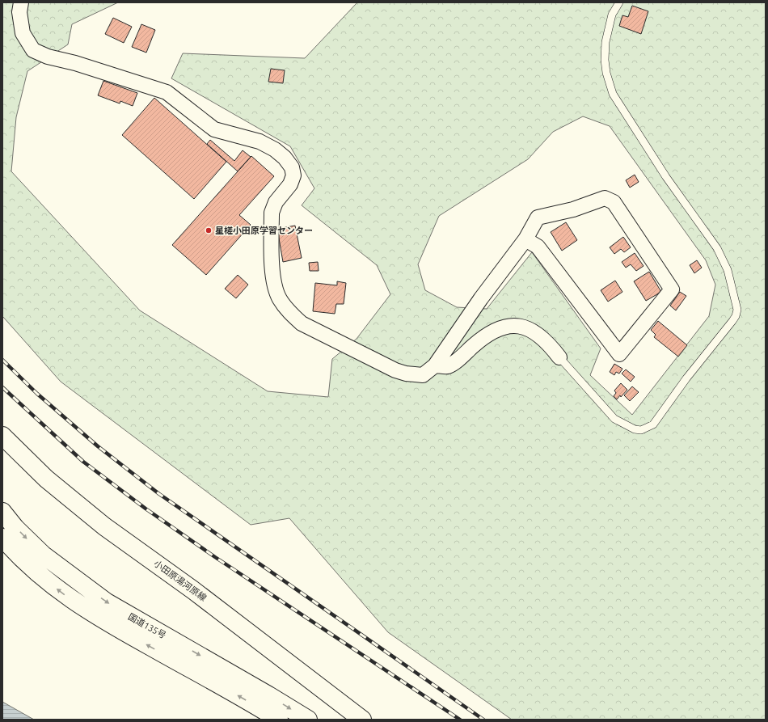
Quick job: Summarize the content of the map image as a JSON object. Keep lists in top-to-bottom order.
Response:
{
  "streets": {
    "main road": ["小田原湯河原線", "国道135号"]
  },
  "places": ["星槎小田原学習センター"]
}
